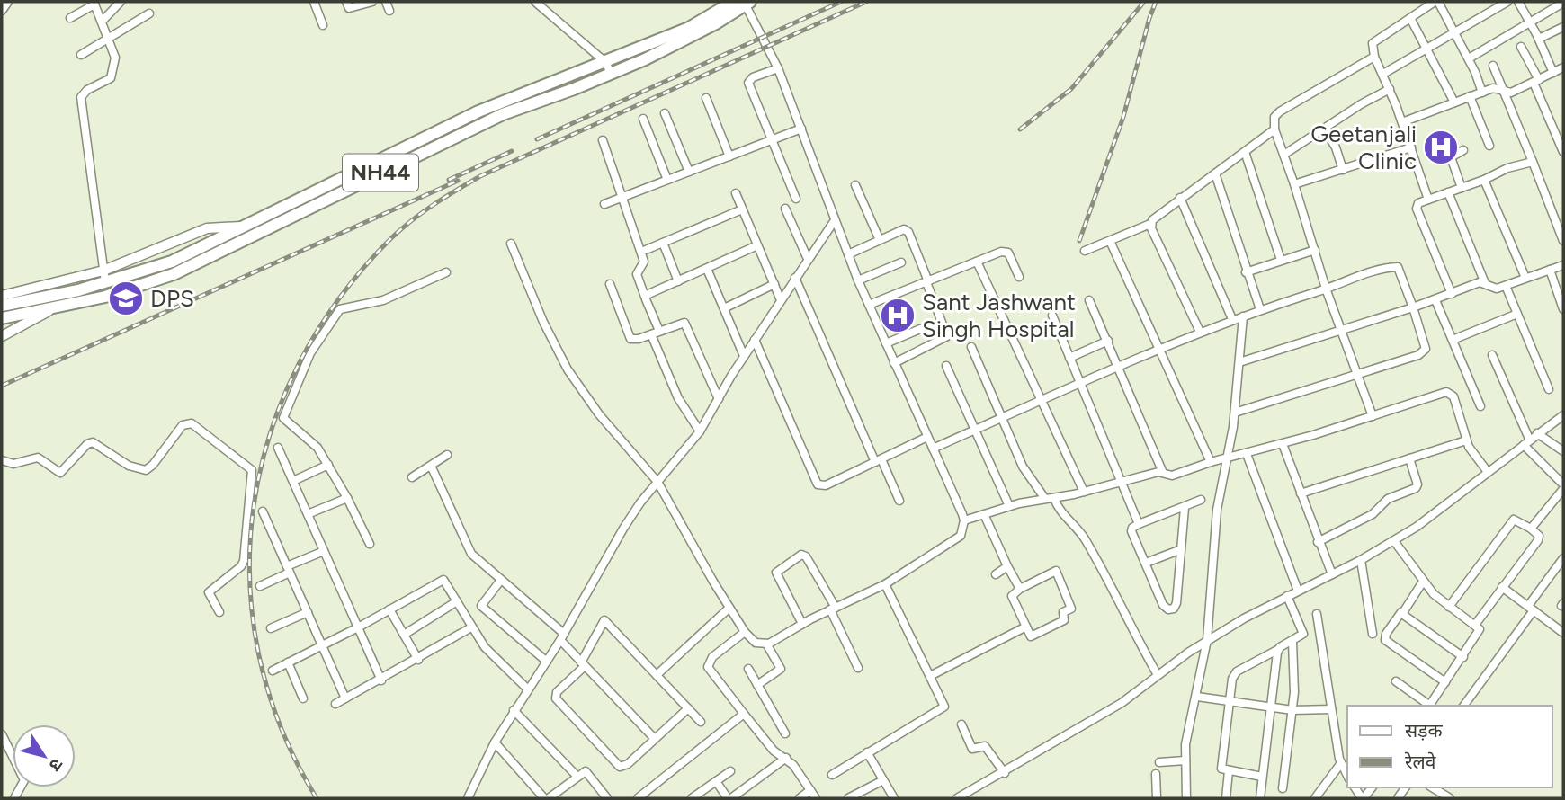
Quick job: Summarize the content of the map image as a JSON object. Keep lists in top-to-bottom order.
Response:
{
  "streets": {
    "highway": ["NH44"]
  },
  "places": {
    "hospital": ["Geetanjali Clinic", "Sant Jashwant Singh Hospital"],
    "school or university": ["DPS"]
  },
  "legend": ["सड़क", "रेलवे"],
  "north": "bottom right"
}
